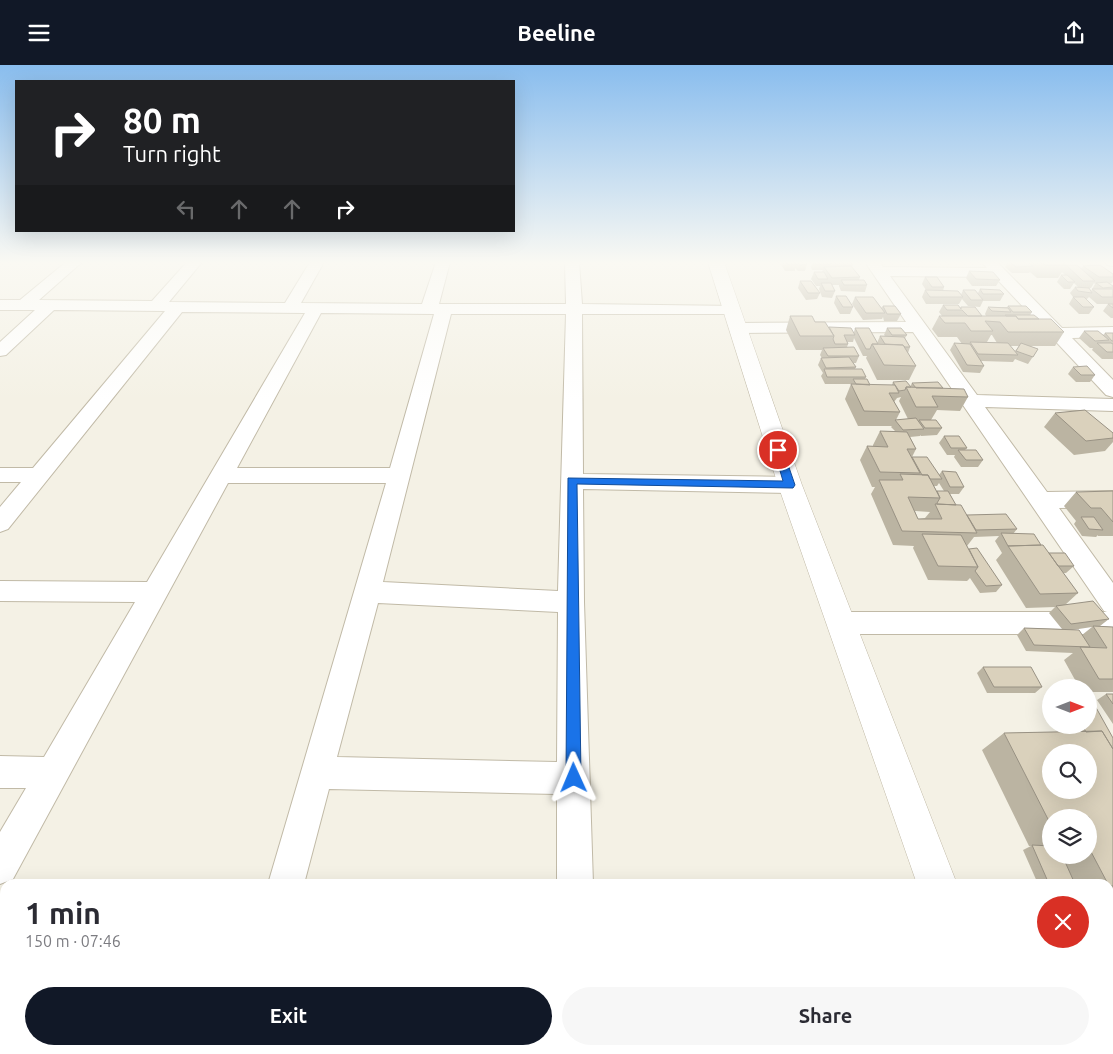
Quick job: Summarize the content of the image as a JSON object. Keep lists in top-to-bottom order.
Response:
{
  "north": "right",
  "page": {
    "header": "Beeline",
    "turn": ["80 m", "Turn right"],
    "heading": ["1 min", "150 m · 07:46"],
    "buttons": ["Exit", "Share"]
  }
}
